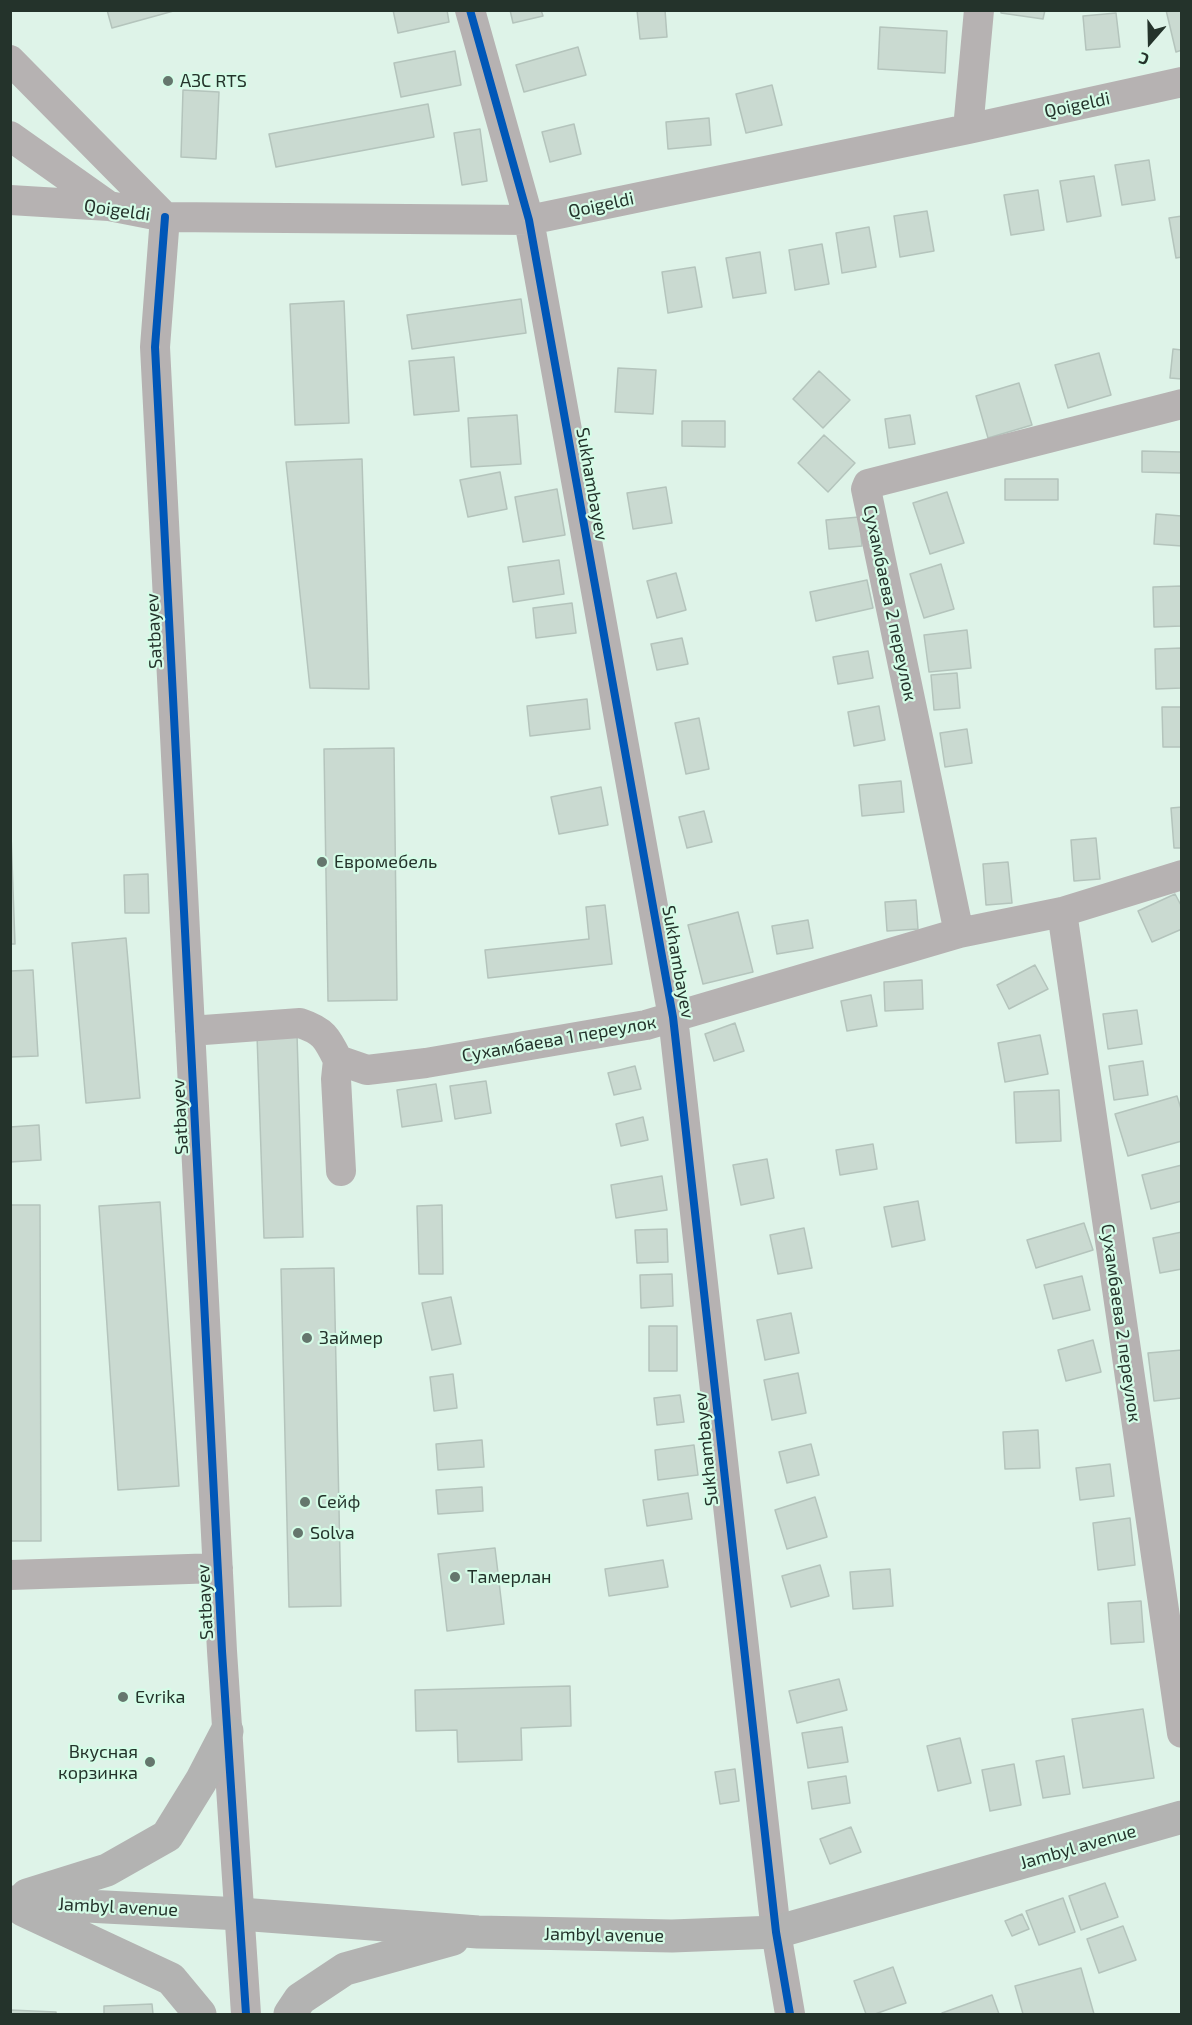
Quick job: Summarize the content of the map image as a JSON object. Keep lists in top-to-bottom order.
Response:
{
  "streets": {
    "main road": ["Jambyl avenue"],
    "street": [
      "Qoigeldi",
      "Sukhambayev",
      "Сухамбаева 2 переулок",
      "Satbayev",
      "Сухамбаева 1 переулок"
    ]
  },
  "crossings": [
    ["Qoigeldi", "Sukhambayev"],
    ["Qoigeldi", "Satbayev"],
    ["Sukhambayev", "Сухамбаева 1 переулок"],
    ["Sukhambayev", "Jambyl avenue"],
    ["Сухамбаева 2 переулок", "Сухамбаева 1 переулок"],
    ["Satbayev", "Jambyl avenue"]
  ],
  "places": [
    "АЗС RTS",
    "Евромебель",
    "Займер",
    "Сейф",
    "Solva",
    "Тамерлан",
    "Evrika",
    "Вкусная корзинка"
  ],
  "north": "bottom"
}
